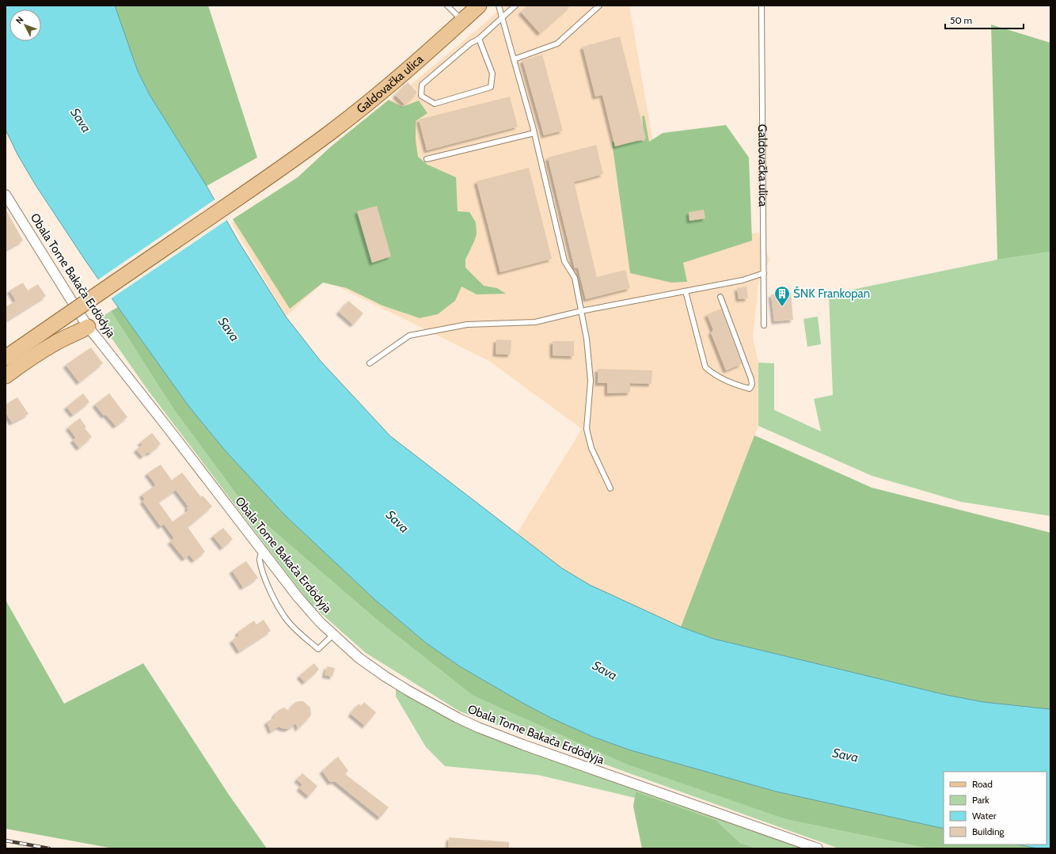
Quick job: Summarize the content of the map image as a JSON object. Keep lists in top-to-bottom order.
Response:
{
  "streets": {
    "main road": ["Galdovačka ulica"],
    "street": ["Obala Tome Bakača Erdödyja"]
  },
  "water": ["Sava"],
  "places": {
    "building": ["ŠNK Frankopan"]
  },
  "legend": [
    "Road",
    "Park",
    "Water",
    "Building"
  ],
  "scale_bar": "50 m",
  "north": "top left"
}
